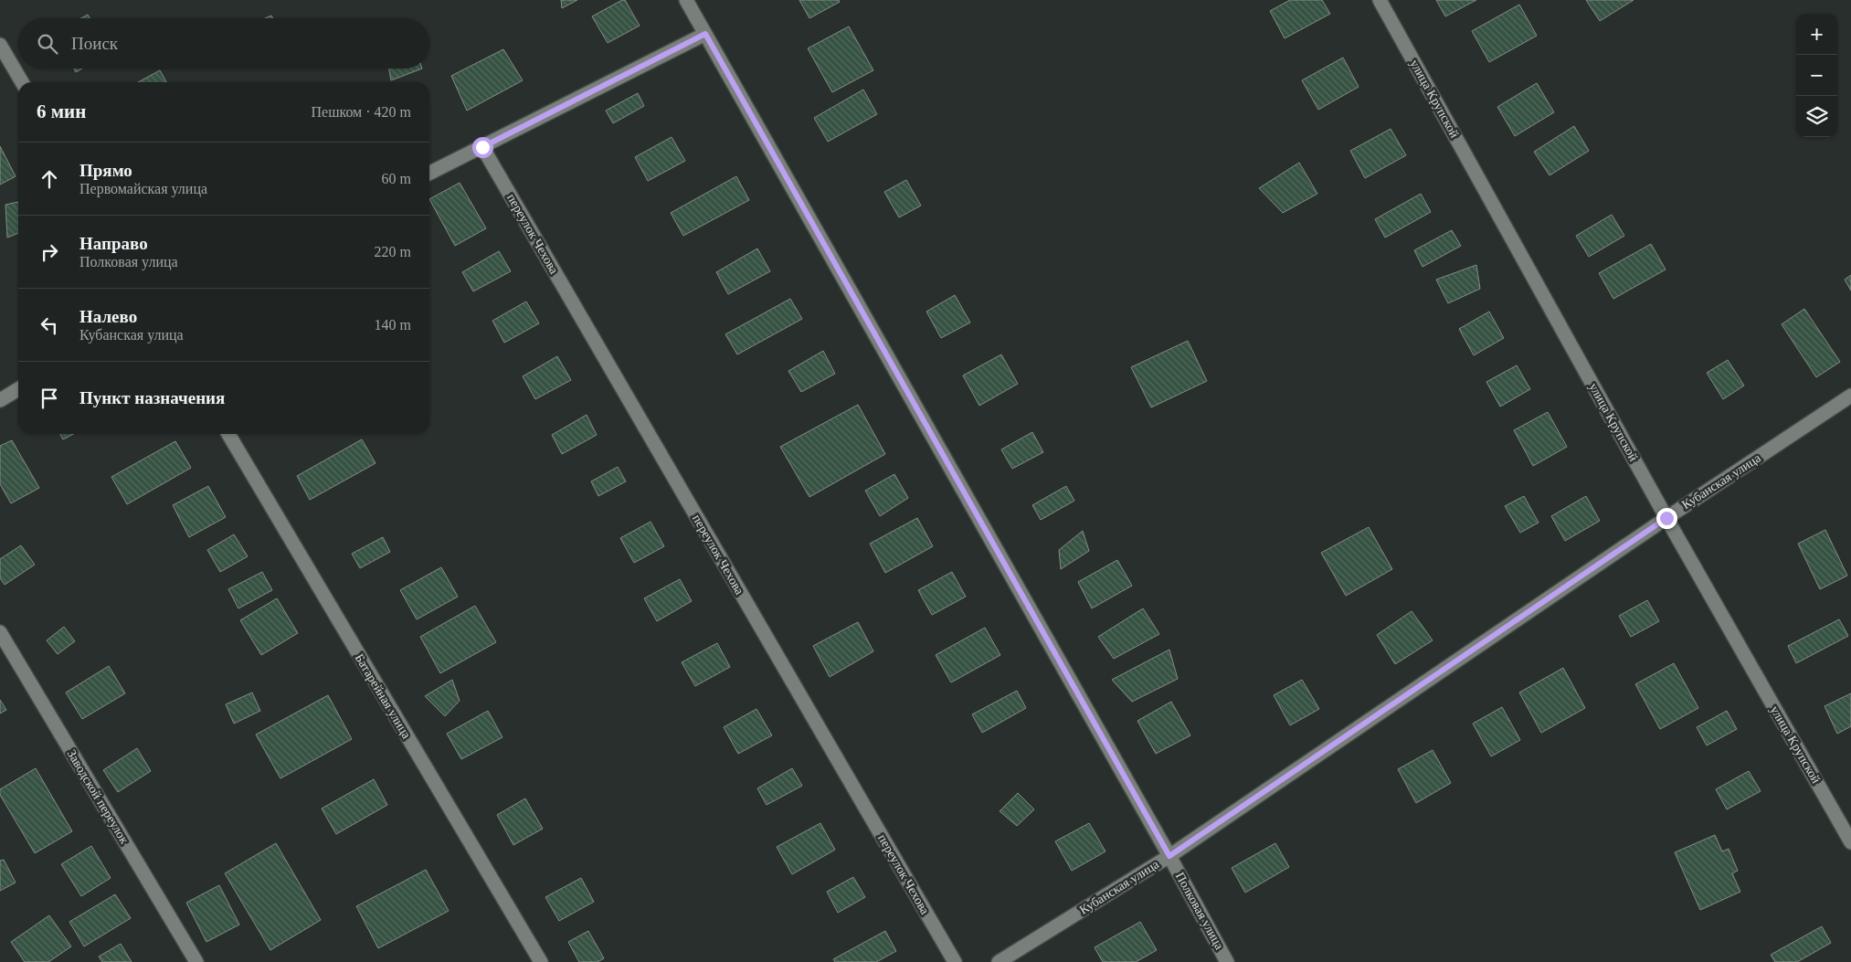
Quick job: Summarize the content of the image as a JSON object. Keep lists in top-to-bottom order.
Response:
{
  "streets": {
    "street": [
      "улица Крупской",
      "переулок Чехова",
      "Кубанская улица",
      "Батарейная улица",
      "Заводской переулок",
      "Полковая улица"
    ]
  },
  "crossings": [
    ["улица Крупской", "Кубанская улица"],
    ["Кубанская улица", "Полковая улица"]
  ],
  "page": {
    "map_buttons": ["+", "−"],
    "search": "Поиск",
    "heading": ["6 мин", "Пешком · 420 m"],
    "list": [
      ["Прямо", "Первомайская улица", "60 m"],
      ["Направо", "Полковая улица", "220 m"],
      ["Налево", "Кубанская улица", "140 m"],
      "Пункт назначения"
    ]
  }
}
